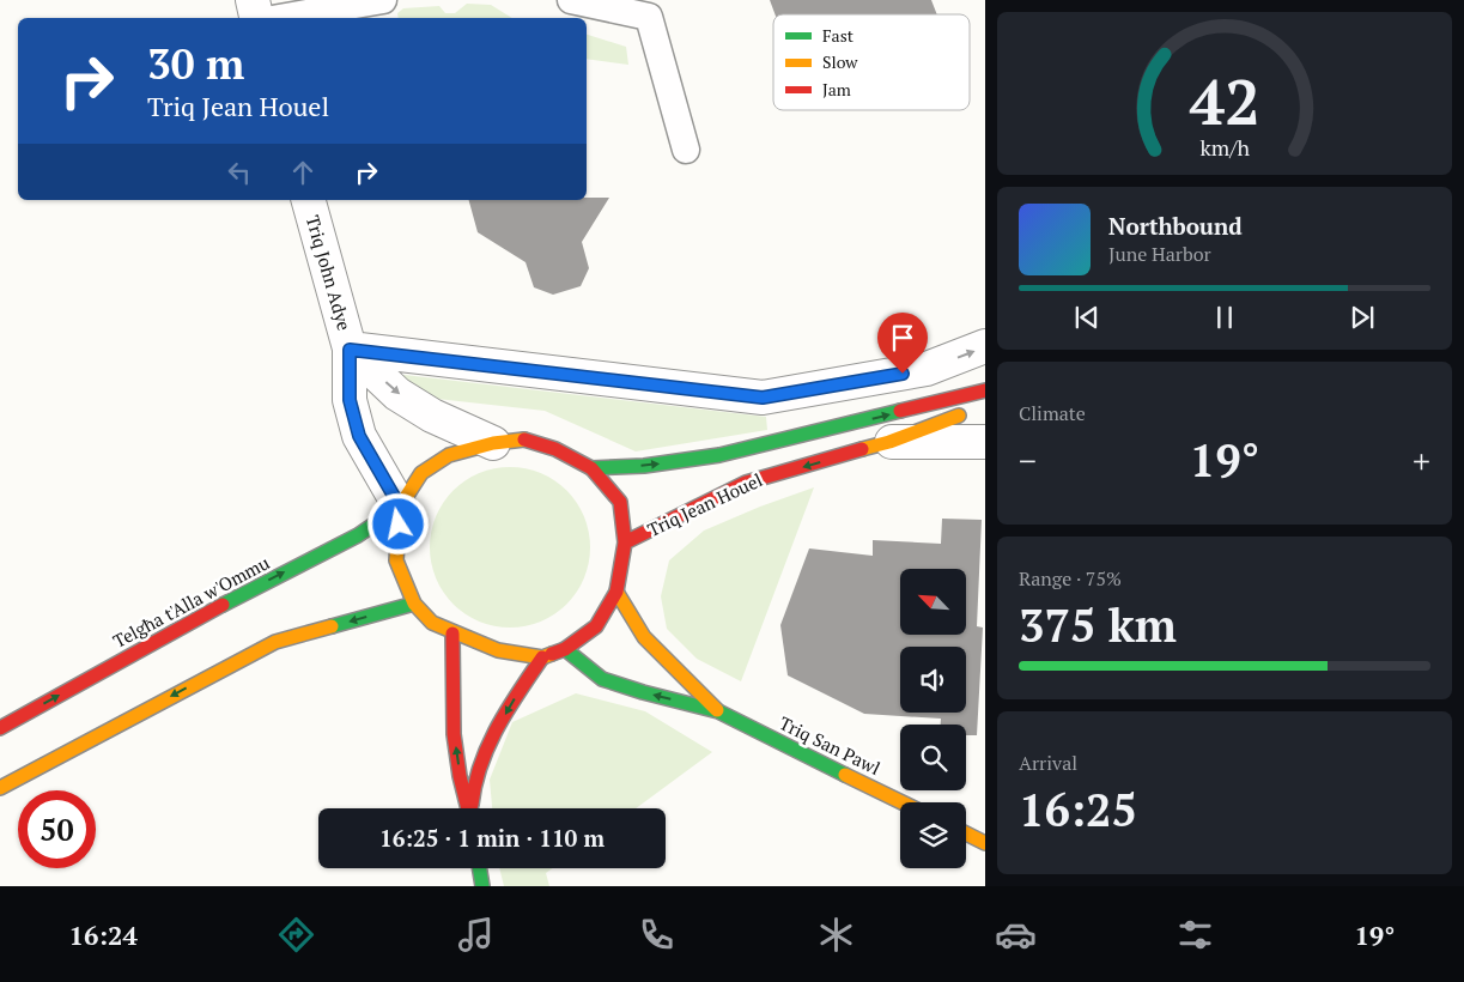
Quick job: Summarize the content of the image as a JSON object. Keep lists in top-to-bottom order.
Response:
{
  "streets": {
    "main road": ["Triq Jean Houel", "Telgħa t'Alla w'Ommu", "Triq San Pawl"],
    "street": ["Triq John Adye"]
  },
  "crossings": [
    ["Triq John Adye", "Triq Jean Houel"],
    ["Triq John Adye", "Telgħa t'Alla w'Ommu"]
  ],
  "legend": ["Fast", "Slow", "Jam"],
  "north": "top left",
  "page": {
    "turn": ["30 m", "Triq Jean Houel"],
    "song": ["Northbound", "June Harbor"],
    "tile": [
      "Climate",
      ["Range · 75%", "375 km"],
      ["Arrival", "16:25"]
    ],
    "heat": ["−", "19°", "+"],
    "limit": "50",
    "trip": "16:25 · 1 min · 110 m",
    "tabs": ["16:24", "19°"],
    "gauge": ["42", "km/h"]
  }
}
